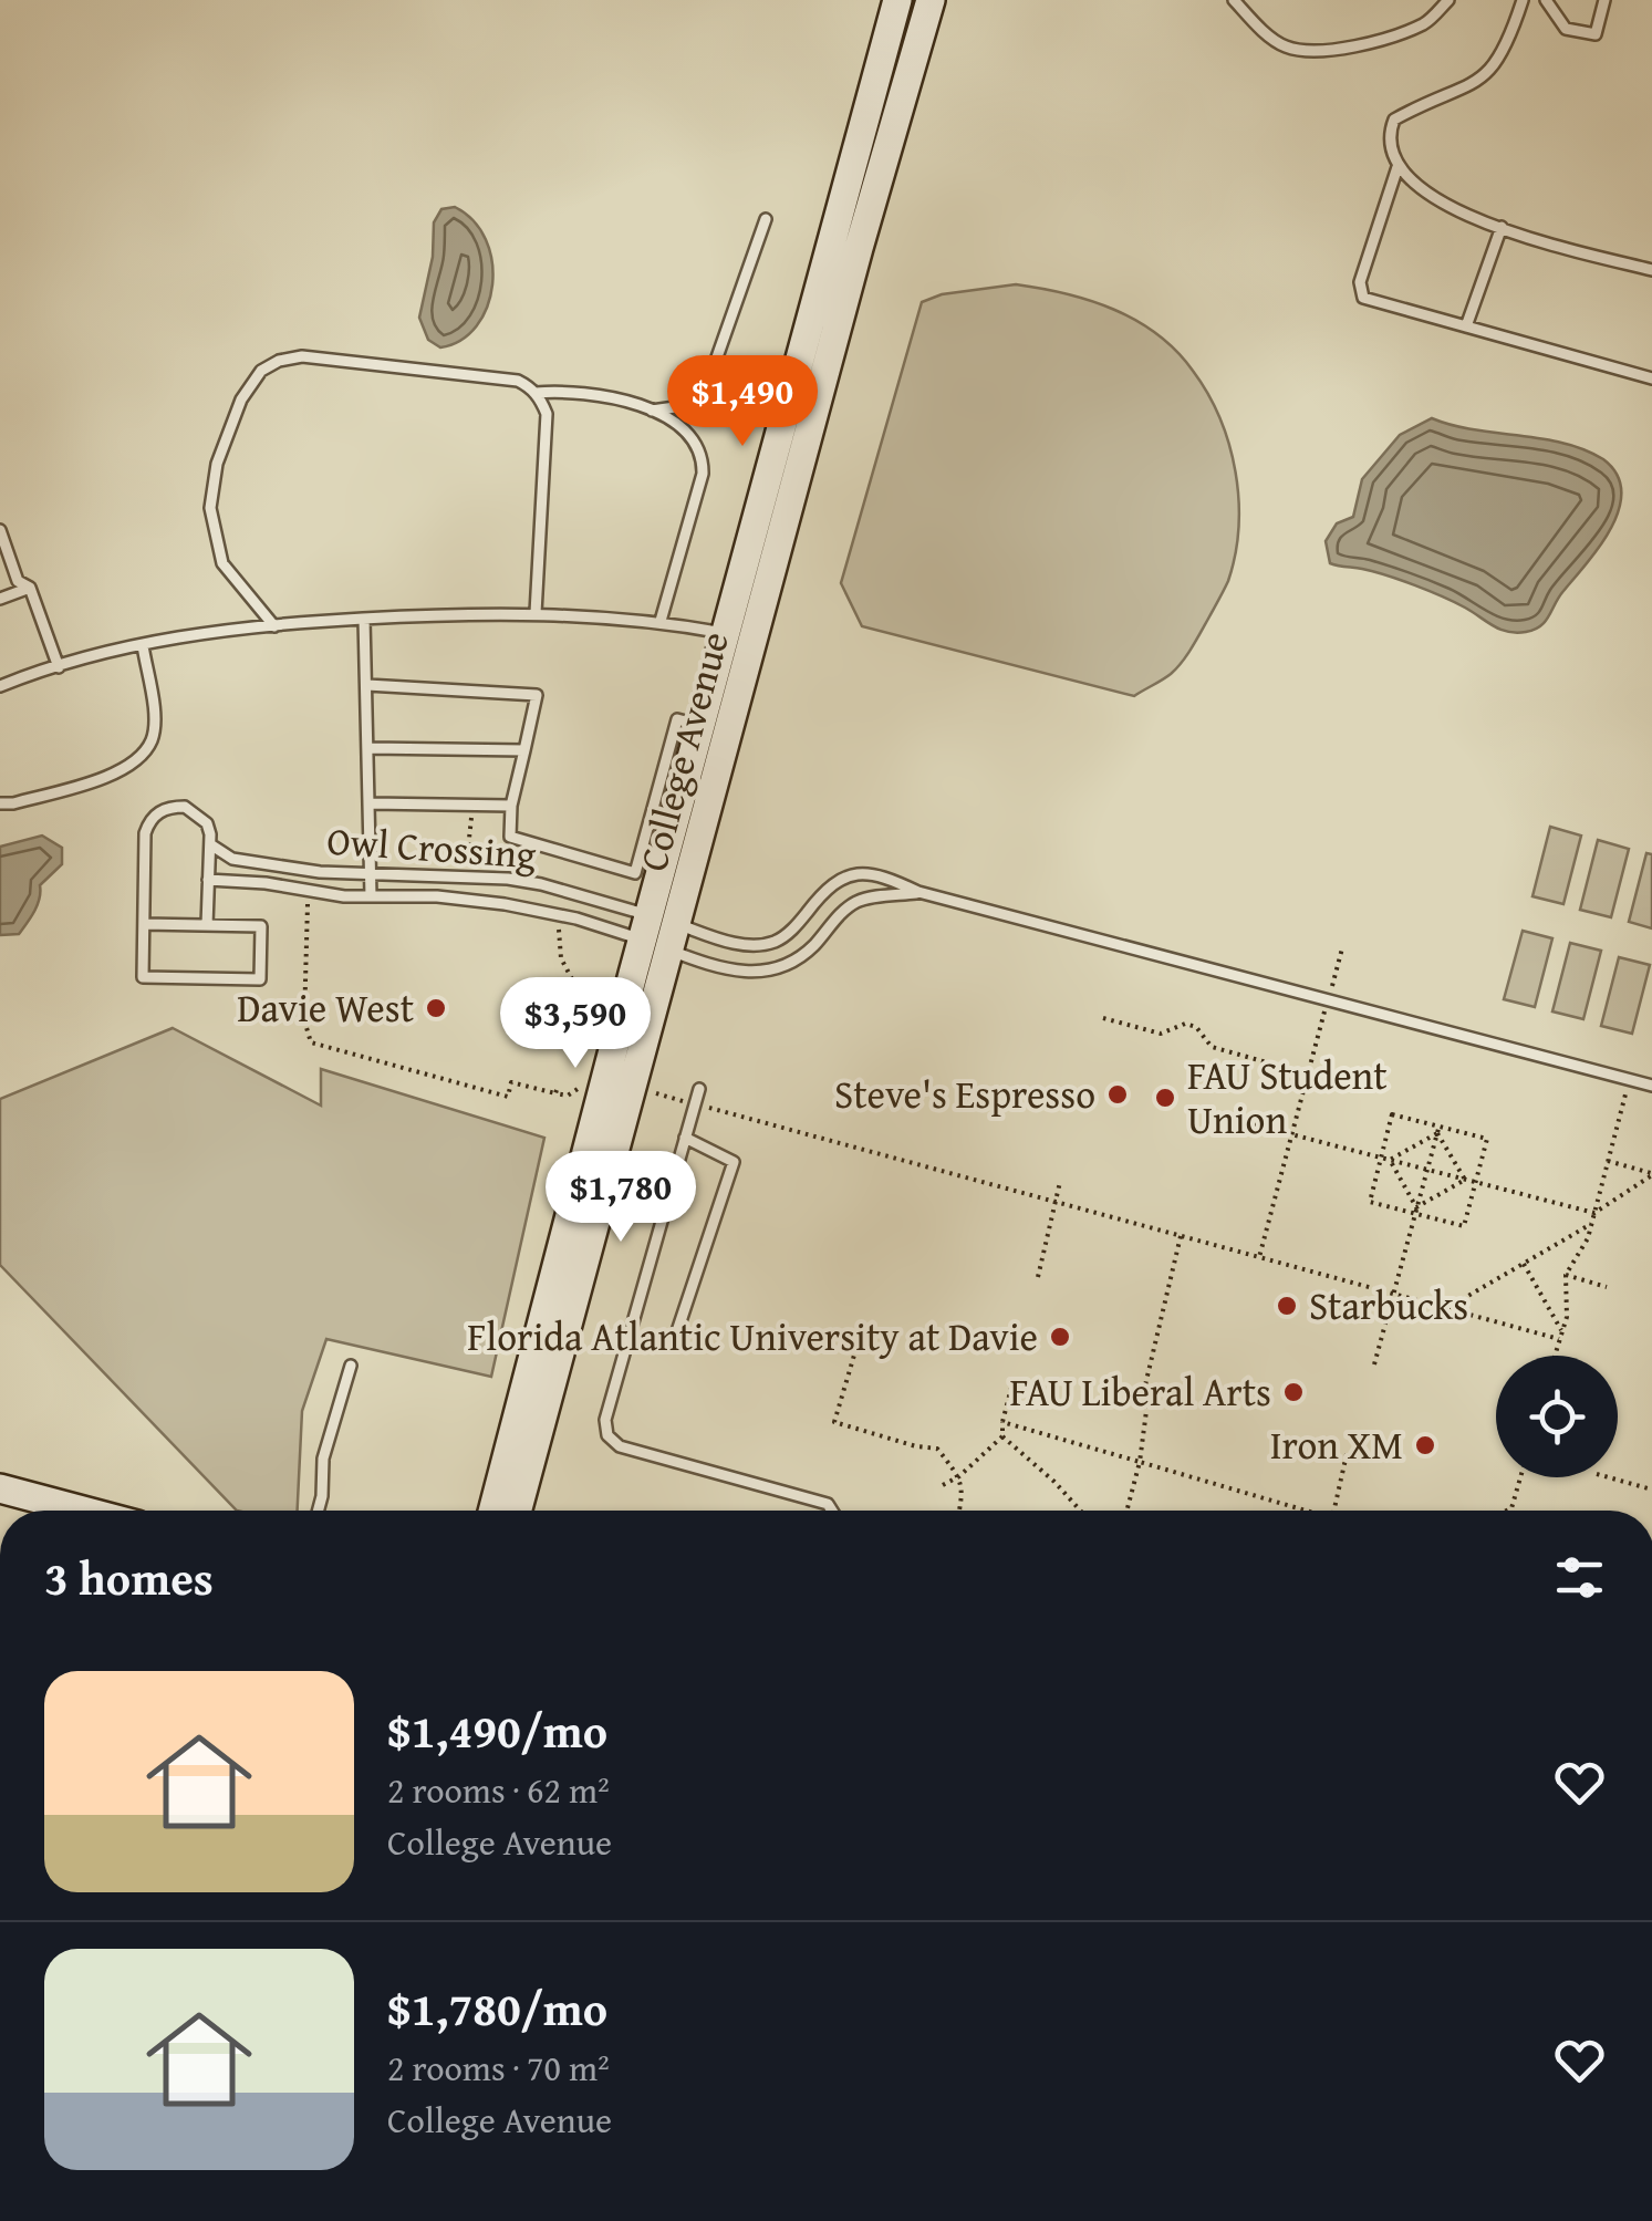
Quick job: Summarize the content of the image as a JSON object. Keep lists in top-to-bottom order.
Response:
{
  "streets": {
    "street": ["College Avenue"],
    "lane": ["Owl Crossing"]
  },
  "crossings": [
    ["College Avenue", "Owl Crossing"]
  ],
  "places": [
    "Davie West",
    "Steve's Espresso",
    "FAU Student Union",
    "Starbucks",
    "Florida Atlantic University at Davie",
    "FAU Liberal Arts",
    "Iron XM"
  ],
  "page": {
    "price": ["$1,490", "$3,590", "$1,780"],
    "heading": "3 homes",
    "list": [
      {
        "name": "$1,490/mo",
        "note": "2 rooms · 62 m² · College Avenue"
      },
      {
        "name": "$1,780/mo",
        "note": "2 rooms · 70 m² · College Avenue"
      }
    ]
  }
}
